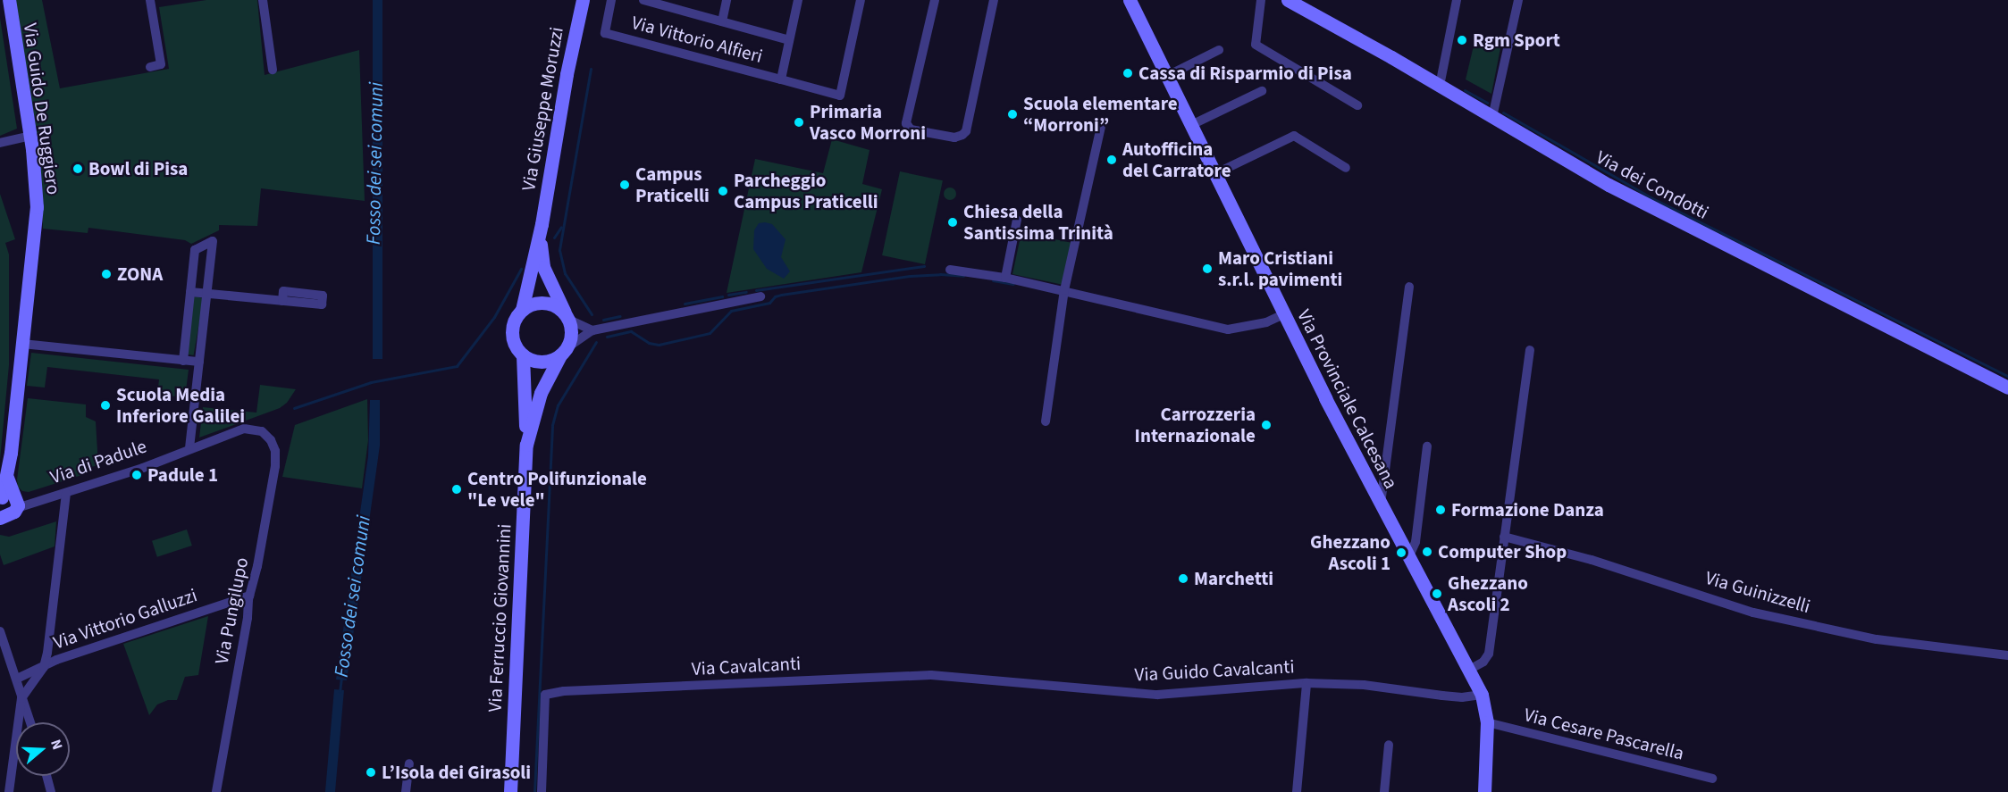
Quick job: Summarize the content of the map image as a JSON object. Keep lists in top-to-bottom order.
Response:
{
  "streets": {
    "main road": [
      "Via Guido De Ruggiero",
      "Via Giuseppe Moruzzi",
      "Via dei Condotti",
      "Via Provinciale Calcesana",
      "Via Ferruccio Giovannini"
    ],
    "street": [
      "Via Vittorio Alfieri",
      "Via di Padule",
      "Via Guinizzelli",
      "Via Pungilupo",
      "Via Vittorio Galluzzi",
      "Via Cavalcanti",
      "Via Guido Cavalcanti",
      "Via Cesare Pascarella"
    ]
  },
  "crossings": [
    ["Via Guido De Ruggiero", "Via di Padule"],
    ["Via Giuseppe Moruzzi", "Via Ferruccio Giovannini"],
    ["Via Provinciale Calcesana", "Via Guido Cavalcanti"],
    ["Via Provinciale Calcesana", "Via Cesare Pascarella"],
    ["Via di Padule", "Via Pungilupo"],
    ["Via Pungilupo", "Via Vittorio Galluzzi"],
    ["Via Cavalcanti", "Via Guido Cavalcanti"]
  ],
  "water": ["Fosso dei sei comuni"],
  "places": [
    "Rgm Sport",
    "Cassa di Risparmio di Pisa",
    "Scuola elementare “Morroni”",
    "Primaria Vasco Morroni",
    "Autofficina del Carratore",
    "Bowl di Pisa",
    "Campus Praticelli",
    "Parcheggio Campus Praticelli",
    "Chiesa della Santissima Trinità",
    "Maro Cristiani s.r.l. pavimenti",
    "ZONA",
    "Scuola Media Inferiore Galilei",
    "Carrozzeria Internazionale",
    "Padule 1",
    "Centro Polifunzionale \"Le vele\"",
    "Formazione Danza",
    "Computer Shop",
    "Ghezzano Ascoli 1",
    "Marchetti",
    "Ghezzano Ascoli 2",
    "L’Isola dei Girasoli"
  ],
  "north": "right"
}
